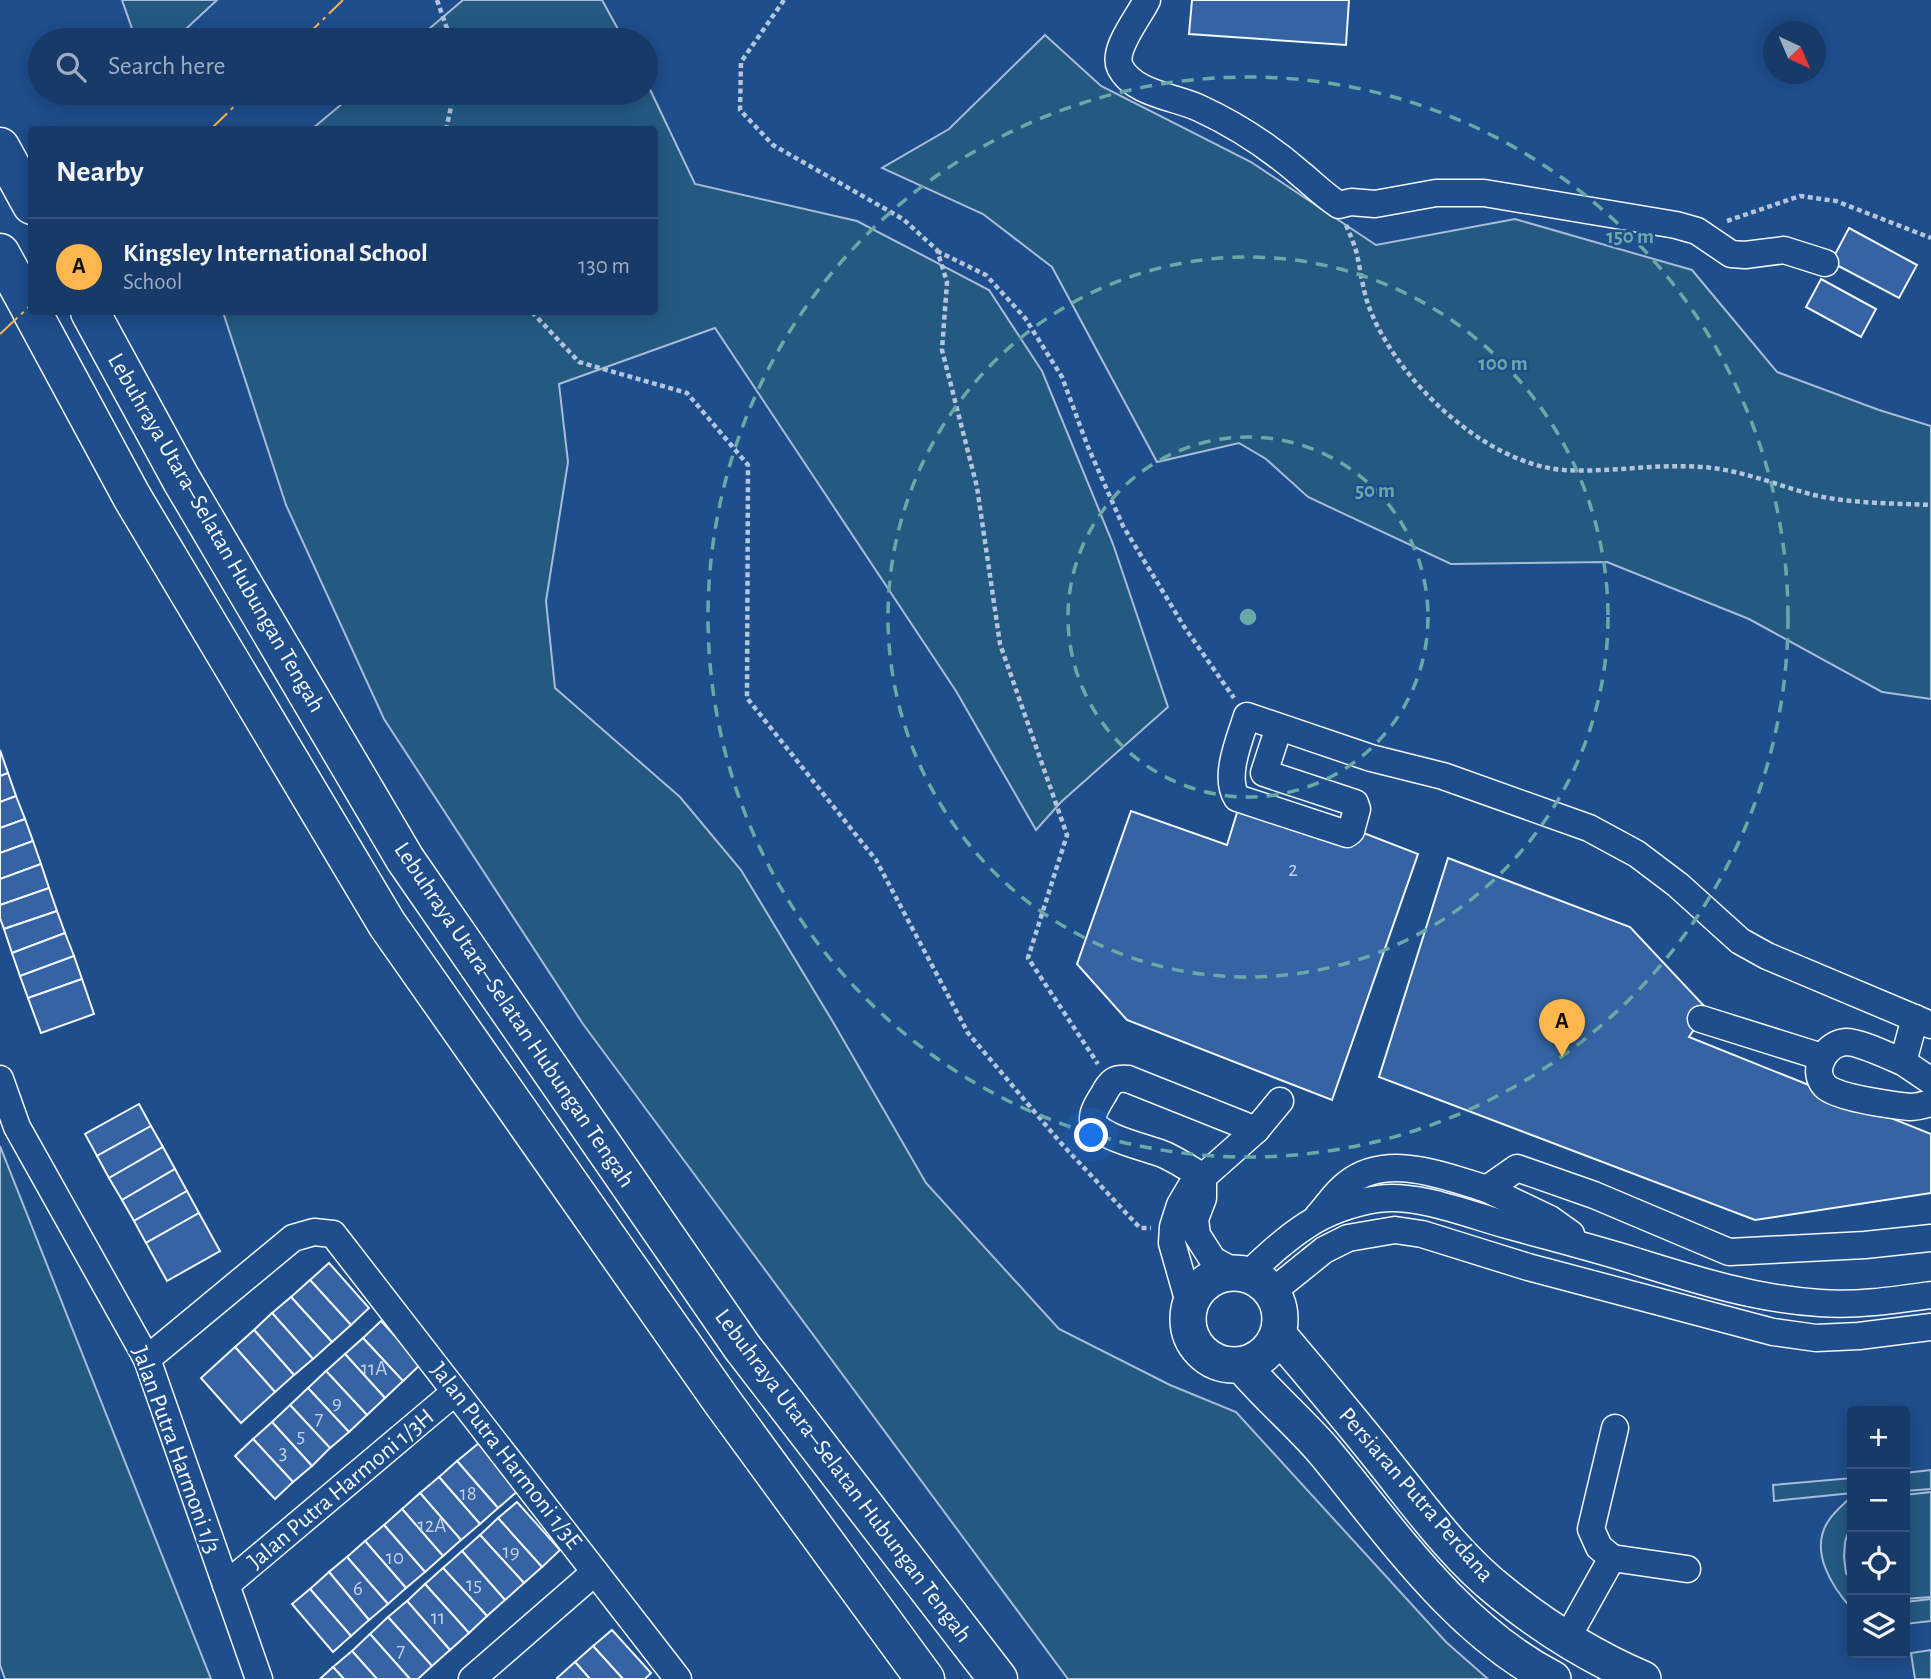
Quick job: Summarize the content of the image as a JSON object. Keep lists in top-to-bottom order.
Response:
{
  "streets": {
    "highway": ["Lebuhraya Utara–Selatan Hubungan Tengah"],
    "main road": ["Persiaran Putra Perdana"],
    "street": ["Jalan Putra Harmoni 1/3", "Jalan Putra Harmoni 1/3E", "Jalan Putra Harmoni 1/3H"]
  },
  "crossings": [
    ["Jalan Putra Harmoni 1/3", "Jalan Putra Harmoni 1/3E"],
    ["Jalan Putra Harmoni 1/3", "Jalan Putra Harmoni 1/3H"],
    ["Jalan Putra Harmoni 1/3E", "Jalan Putra Harmoni 1/3H"]
  ],
  "house_numbers": [
    "2",
    "11A",
    "9",
    "7",
    "5",
    "3",
    "18",
    "12A",
    "19",
    "10",
    "15",
    "6",
    "11",
    "7"
  ],
  "north": "bottom right",
  "page": {
    "search": "Search here",
    "heading": "Nearby",
    "list": [
      {
        "mark": "A",
        "name": "Kingsley International School",
        "note": "School",
        "value": "130 m"
      }
    ],
    "pins": "A",
    "map_buttons": ["+", "−"]
  },
  "rings": ["150 m", "100 m", "50 m"]
}
